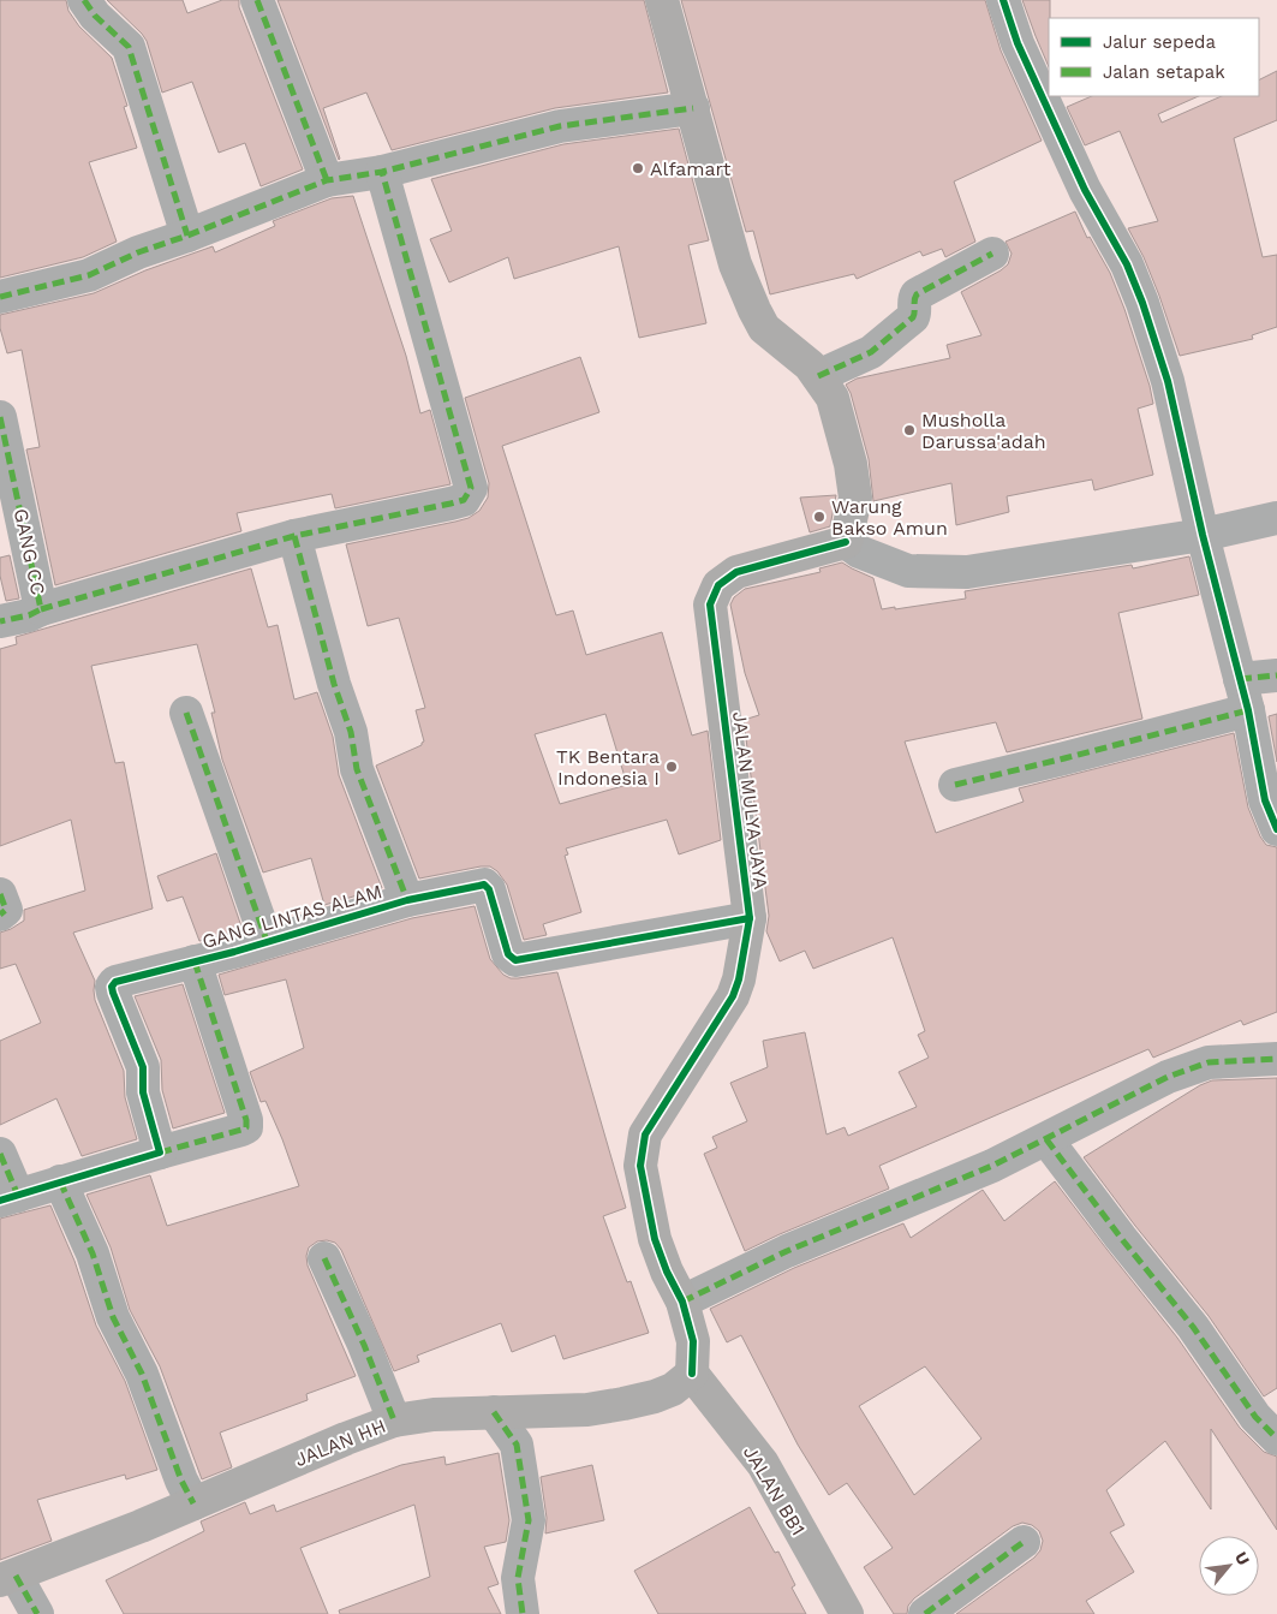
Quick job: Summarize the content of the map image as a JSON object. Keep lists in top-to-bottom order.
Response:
{
  "streets": {
    "street": [
      "GANG CC",
      "JALAN MULYA JAYA",
      "GANG LINTAS ALAM",
      "JALAN HH",
      "JALAN BB1"
    ]
  },
  "crossings": [
    ["JALAN MULYA JAYA", "GANG LINTAS ALAM"],
    ["JALAN MULYA JAYA", "JALAN HH"],
    ["JALAN MULYA JAYA", "JALAN BB1"],
    ["JALAN HH", "JALAN BB1"]
  ],
  "places": [
    "Alfamart",
    "Musholla Darussa'adah",
    "Warung Bakso Amun",
    "TK Bentara Indonesia I"
  ],
  "legend": ["Jalur sepeda", "Jalan setapak"],
  "north": "top right"
}
